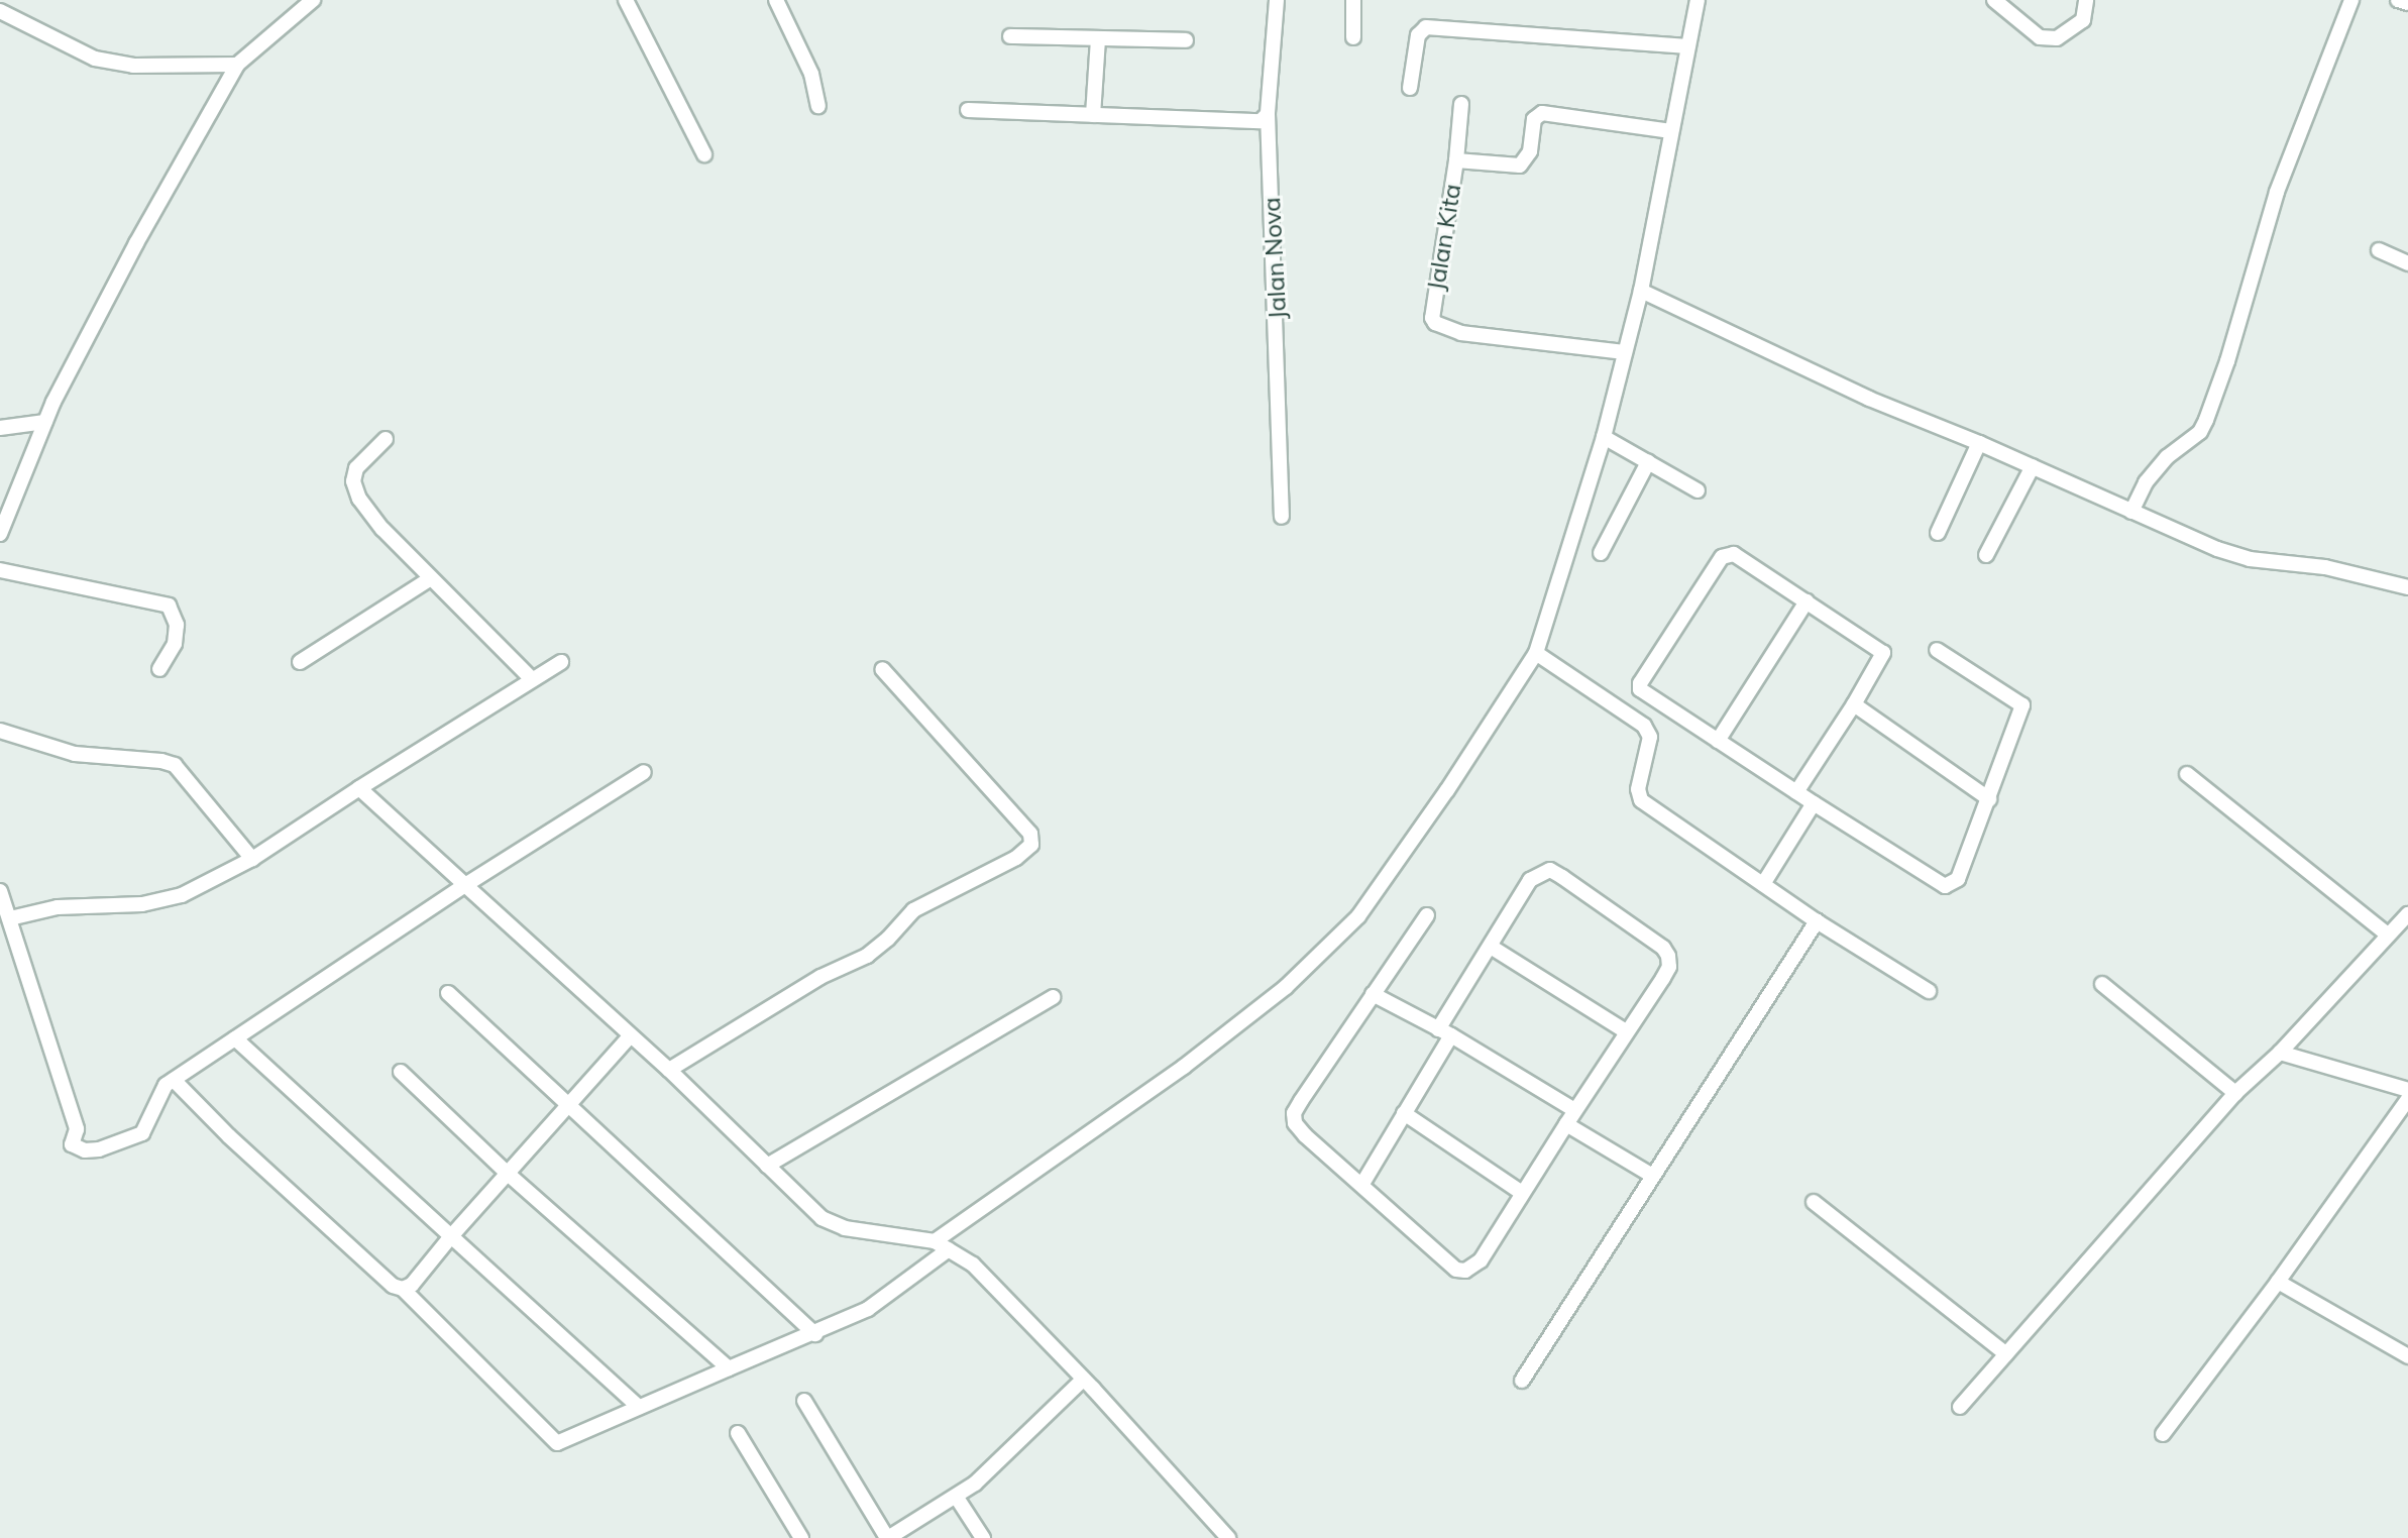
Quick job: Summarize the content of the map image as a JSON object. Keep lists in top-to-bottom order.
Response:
{
  "streets": {
    "street": ["Jalan Kita", "Jalan Nova"]
  }
}
